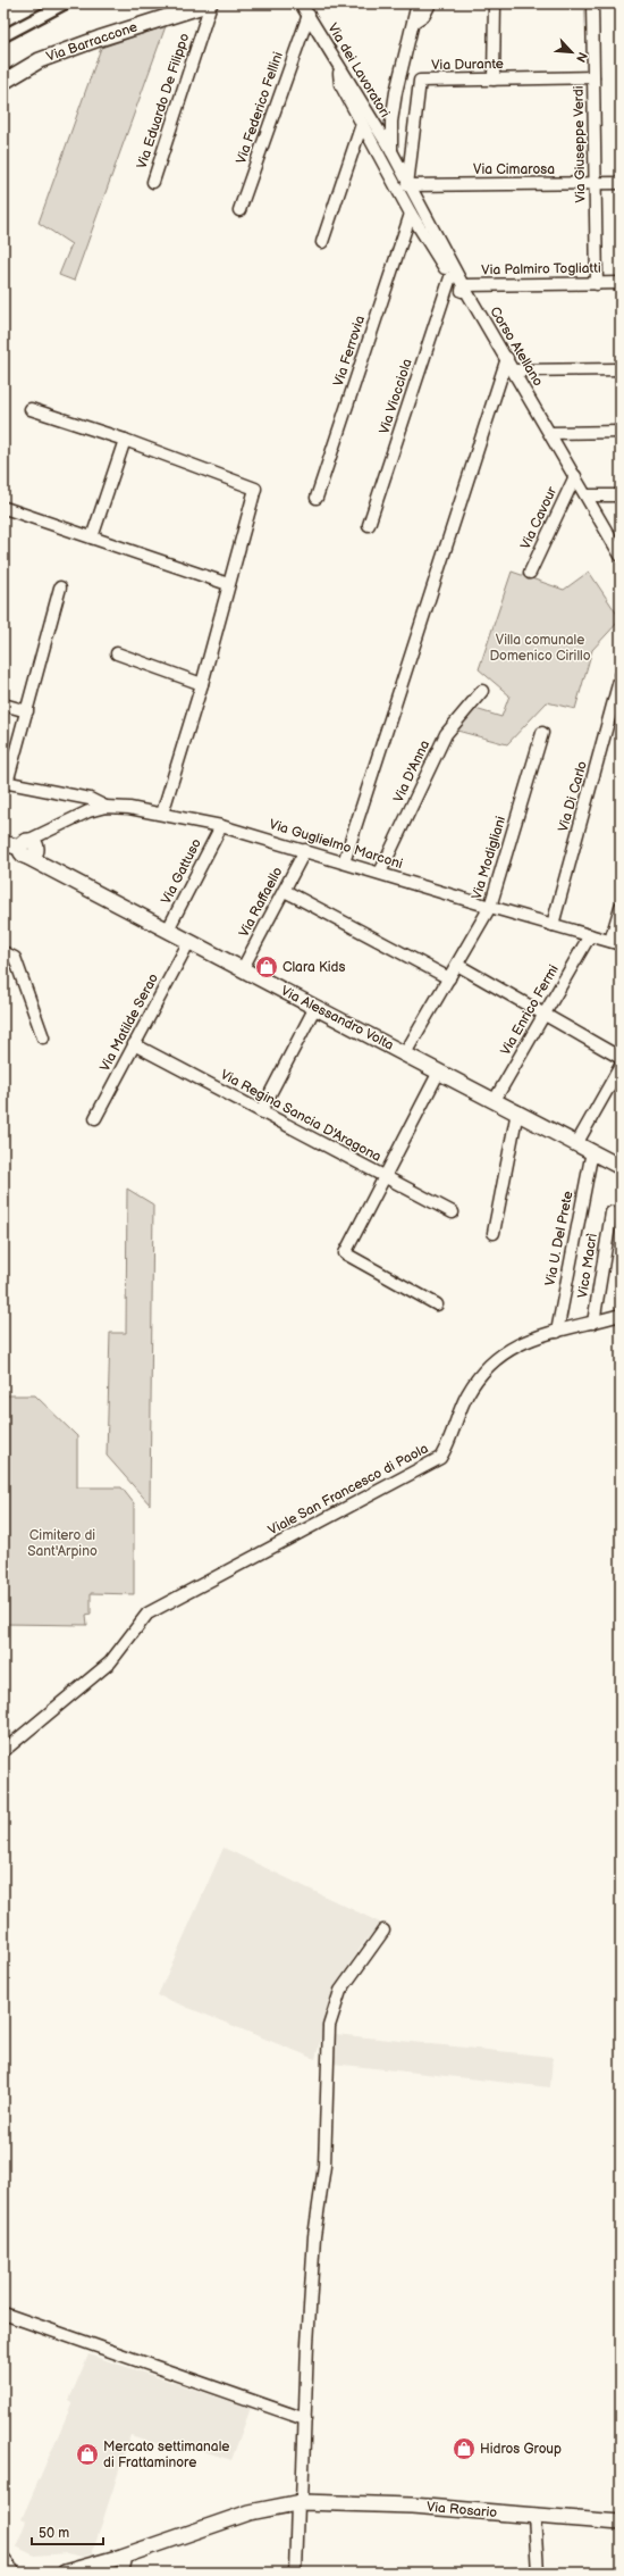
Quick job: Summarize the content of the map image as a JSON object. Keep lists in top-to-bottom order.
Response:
{
  "streets": {
    "street": [
      "Via Barraccone",
      "Via Durante",
      "Via dei Lavoratori",
      "Via Eduardo De Filippo",
      "Via Federico Fellini",
      "Via Giuseppe Verdi",
      "Via Cimarosa",
      "Via Palmiro Togliatti",
      "Corso Atellano",
      "Via Ferrovia",
      "Via Viocciola",
      "Via Cavour",
      "Via D'Anna",
      "Via Di Carlo",
      "Via Guglielmo Marconi",
      "Via Modigliani",
      "Via Gattuso",
      "Via Raffaello",
      "Via Enrico Fermi",
      "Via Alessandro Volta",
      "Via Matilde Serao",
      "Via Regina Sancia D'Aragona",
      "Via U. Del Prete",
      "Vico Macrì",
      "Viale San Francesco di Paola",
      "Via Rosario"
    ]
  },
  "crossings": [
    ["Via Barraccone", "Via Eduardo De Filippo"],
    ["Via Durante", "Via Giuseppe Verdi"],
    ["Via Durante", "Via Cimarosa"],
    ["Via Durante", "Corso Atellano"],
    ["Via dei Lavoratori", "Via Federico Fellini"],
    ["Via dei Lavoratori", "Corso Atellano"],
    ["Via Giuseppe Verdi", "Via Cimarosa"],
    ["Via Giuseppe Verdi", "Via Palmiro Togliatti"],
    ["Via Cimarosa", "Corso Atellano"],
    ["Via Palmiro Togliatti", "Corso Atellano"],
    ["Corso Atellano", "Via Cavour"],
    ["Via D'Anna", "Via Guglielmo Marconi"],
    ["Via Di Carlo", "Via Guglielmo Marconi"],
    ["Via Guglielmo Marconi", "Via Modigliani"],
    ["Via Guglielmo Marconi", "Via Gattuso"],
    ["Via Guglielmo Marconi", "Via Raffaello"],
    ["Via Guglielmo Marconi", "Via Enrico Fermi"],
    ["Via Guglielmo Marconi", "Via Alessandro Volta"],
    ["Via Modigliani", "Via Alessandro Volta"],
    ["Via Gattuso", "Via Alessandro Volta"],
    ["Via Raffaello", "Via Alessandro Volta"],
    ["Via Enrico Fermi", "Via Alessandro Volta"],
    ["Via Alessandro Volta", "Via Matilde Serao"],
    ["Via Alessandro Volta", "Via U. Del Prete"],
    ["Via Matilde Serao", "Via Regina Sancia D'Aragona"],
    ["Via U. Del Prete", "Viale San Francesco di Paola"],
    ["Vico Macrì", "Viale San Francesco di Paola"]
  ],
  "parks": ["Villa comunale Domenico Cirillo", "Cimitero di Sant'Arpino"],
  "places": {
    "shop": ["Clara Kids", "Hidros Group", "Mercato settimanale di Frattaminore"]
  },
  "scale_bar": "50 m",
  "north": "bottom right"
}
